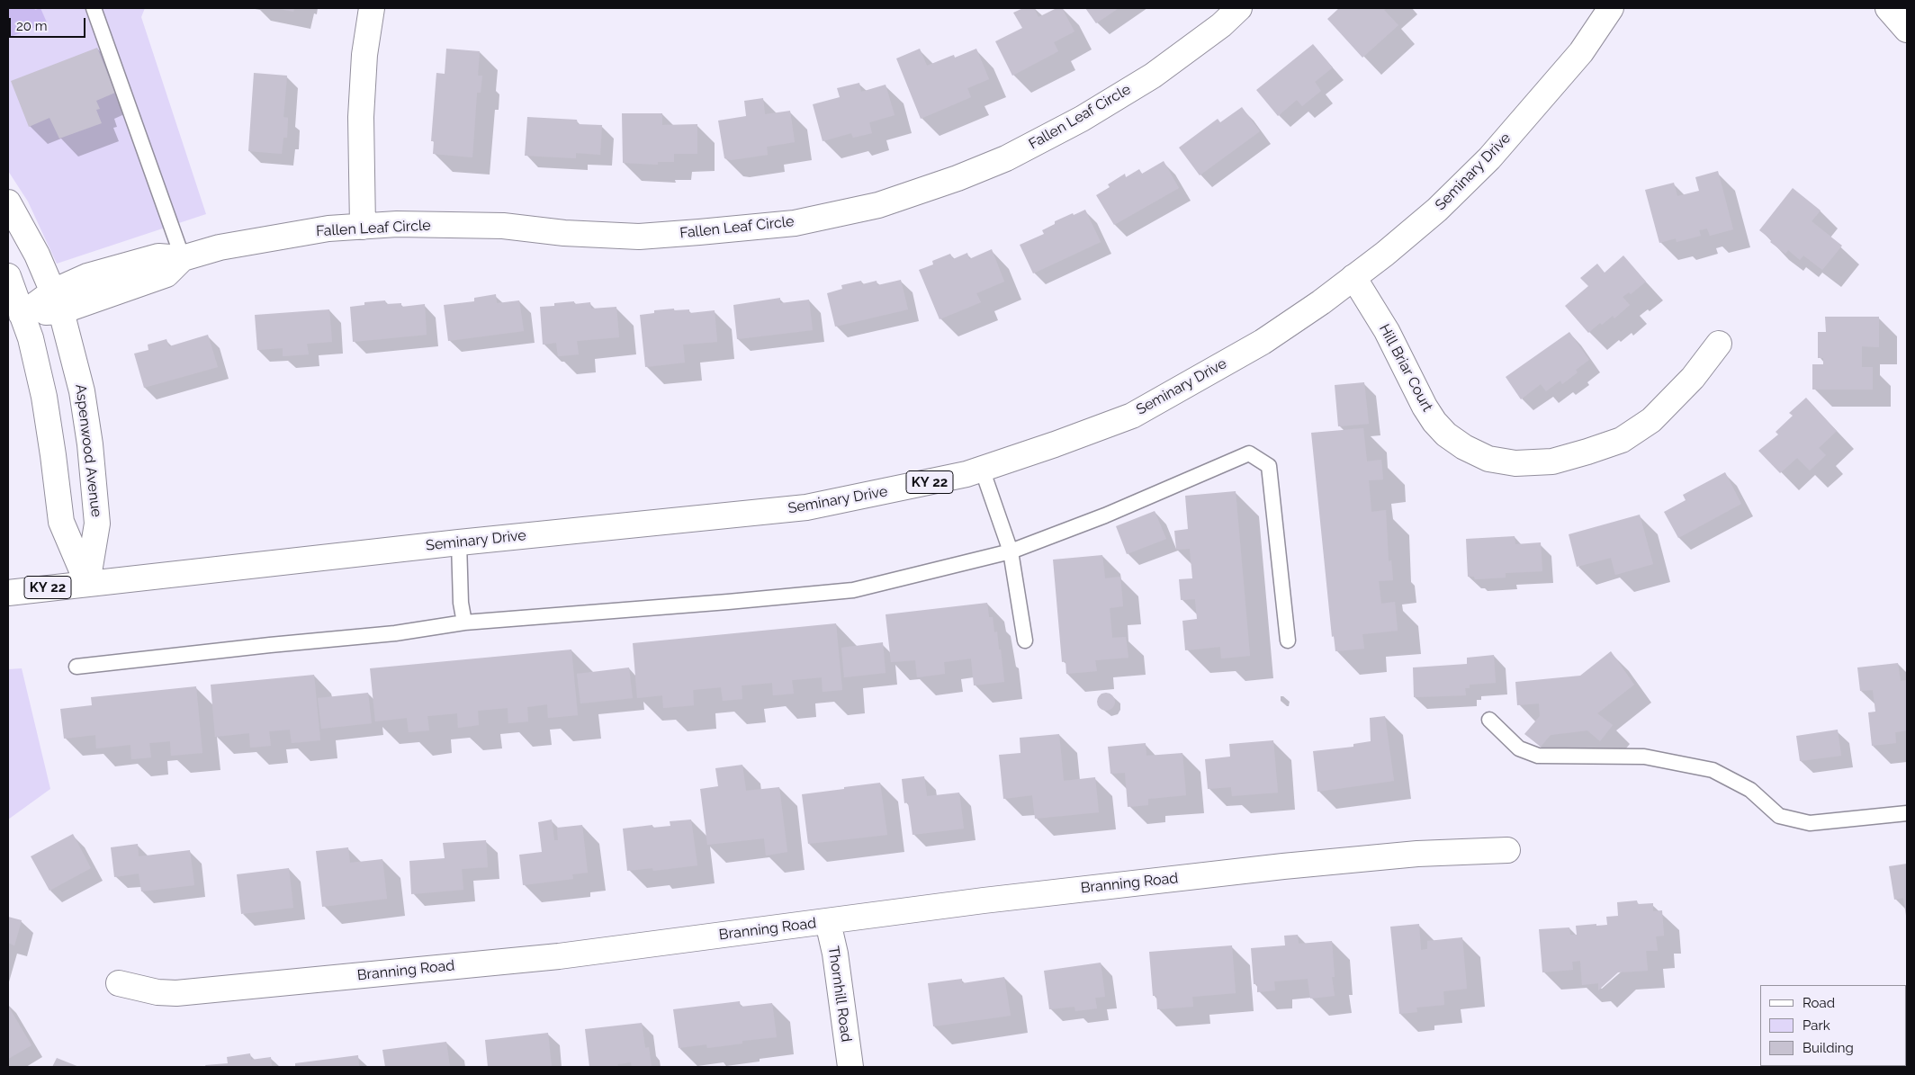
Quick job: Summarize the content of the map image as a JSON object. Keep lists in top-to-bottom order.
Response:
{
  "streets": {
    "street": [
      "Fallen Leaf Circle",
      "Seminary Drive",
      "Hill Briar Court",
      "Aspenwood Avenue",
      "KY 22",
      "Branning Road",
      "Thornhill Road"
    ]
  },
  "crossings": [
    ["Fallen Leaf Circle", "Aspenwood Avenue"],
    ["Seminary Drive", "Hill Briar Court"],
    ["Seminary Drive", "Aspenwood Avenue"],
    ["Branning Road", "Thornhill Road"]
  ],
  "legend": ["Road", "Park", "Building"],
  "scale_bar": "20 m"
}
